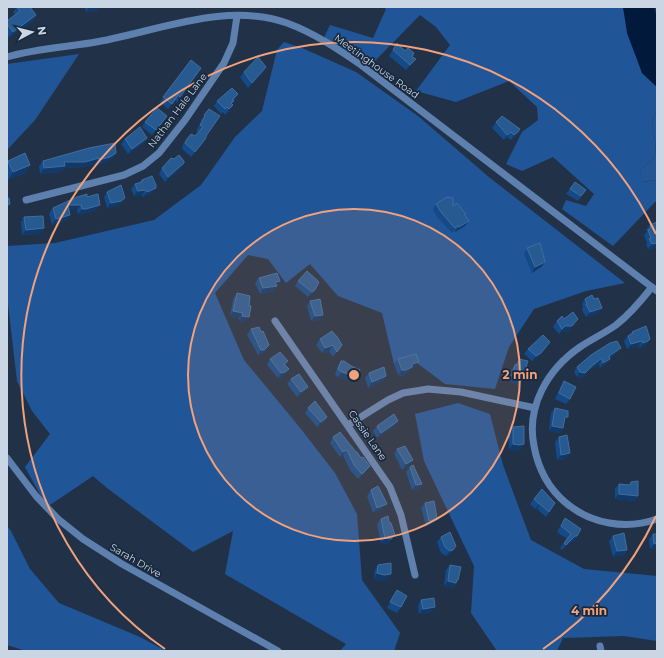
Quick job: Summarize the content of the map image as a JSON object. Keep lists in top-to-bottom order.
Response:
{
  "streets": {
    "street": [
      "Meetinghouse Road",
      "Nathan Hale Lane",
      "Cassie Lane",
      "Sarah Drive"
    ]
  },
  "crossings": [
    ["Meetinghouse Road", "Nathan Hale Lane"]
  ],
  "north": "right",
  "rings": ["2 min", "4 min"]
}
